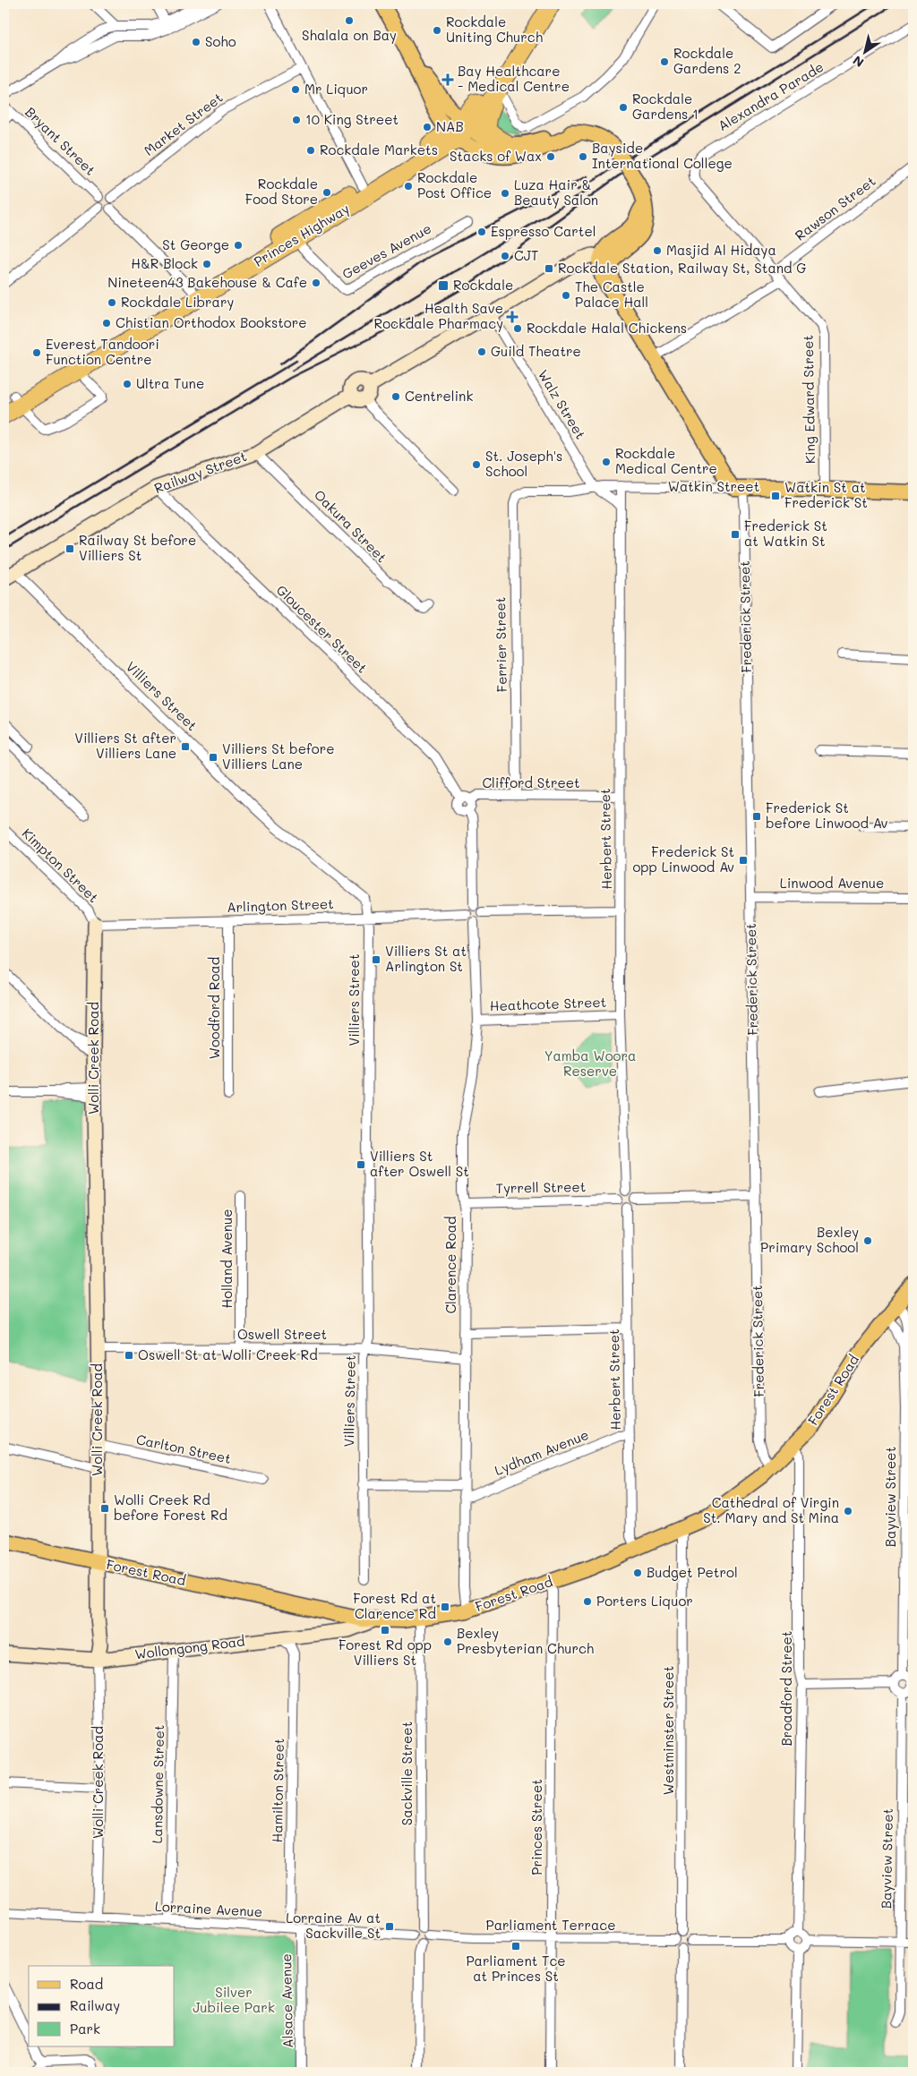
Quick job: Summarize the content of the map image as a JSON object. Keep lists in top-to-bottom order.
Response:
{
  "streets": {
    "highway": ["Princes Highway"],
    "main road": ["Watkin Street", "Frederick Street", "Forest Road"],
    "street": [
      "Alexandra Parade",
      "Market Street",
      "Bryant Street",
      "Rawson Street",
      "Geeves Avenue",
      "King Edward Street",
      "Walz Street",
      "Railway Street",
      "Oakura Street",
      "Gloucester Street",
      "Ferrier Street",
      "Villiers Street",
      "Clifford Street",
      "Herbert Street",
      "Kimpton Street",
      "Linwood Avenue",
      "Arlington Street",
      "Heathcote Street",
      "Woodford Road",
      "Wolli Creek Road",
      "Tyrrell Street",
      "Holland Avenue",
      "Clarence Road",
      "Oswell Street",
      "Carlton Street",
      "Lydham Avenue",
      "Bayview Street",
      "Wollongong Road",
      "Broadford Street",
      "Westminster Street",
      "Sackville Street",
      "Lansdowne Street",
      "Hamilton Street",
      "Princes Street",
      "Lorraine Avenue",
      "Parliament Terrace",
      "Alsace Avenue"
    ]
  },
  "crossings": [
    ["Alexandra Parade", "King Edward Street"],
    ["Market Street", "Bryant Street"],
    ["Rawson Street", "King Edward Street"],
    ["Princes Highway", "Geeves Avenue"],
    ["King Edward Street", "Watkin Street"],
    ["Walz Street", "Watkin Street"],
    ["Railway Street", "Oakura Street"],
    ["Railway Street", "Gloucester Street"],
    ["Railway Street", "Villiers Street"],
    ["Watkin Street", "Frederick Street"],
    ["Watkin Street", "Ferrier Street"],
    ["Watkin Street", "Herbert Street"],
    ["Frederick Street", "Linwood Avenue"],
    ["Frederick Street", "Forest Road"],
    ["Gloucester Street", "Clifford Street"],
    ["Ferrier Street", "Clifford Street"],
    ["Villiers Street", "Arlington Street"],
    ["Villiers Street", "Oswell Street"],
    ["Clifford Street", "Herbert Street"],
    ["Herbert Street", "Heathcote Street"],
    ["Herbert Street", "Tyrrell Street"],
    ["Herbert Street", "Forest Road"],
    ["Herbert Street", "Lydham Avenue"],
    ["Kimpton Street", "Arlington Street"],
    ["Kimpton Street", "Wolli Creek Road"],
    ["Arlington Street", "Woodford Road"],
    ["Arlington Street", "Wolli Creek Road"],
    ["Arlington Street", "Clarence Road"],
    ["Heathcote Street", "Clarence Road"],
    ["Wolli Creek Road", "Oswell Street"],
    ["Wolli Creek Road", "Forest Road"],
    ["Wolli Creek Road", "Carlton Street"],
    ["Wolli Creek Road", "Wollongong Road"],
    ["Wolli Creek Road", "Lorraine Avenue"],
    ["Tyrrell Street", "Clarence Road"],
    ["Holland Avenue", "Oswell Street"],
    ["Clarence Road", "Oswell Street"],
    ["Clarence Road", "Forest Road"],
    ["Clarence Road", "Lydham Avenue"],
    ["Forest Road", "Bayview Street"],
    ["Forest Road", "Wollongong Road"],
    ["Forest Road", "Broadford Street"],
    ["Forest Road", "Westminster Street"],
    ["Forest Road", "Sackville Street"],
    ["Forest Road", "Princes Street"],
    ["Wollongong Road", "Lansdowne Street"],
    ["Wollongong Road", "Hamilton Street"],
    ["Westminster Street", "Parliament Terrace"],
    ["Sackville Street", "Lorraine Avenue"],
    ["Sackville Street", "Parliament Terrace"],
    ["Lansdowne Street", "Lorraine Avenue"],
    ["Hamilton Street", "Lorraine Avenue"],
    ["Princes Street", "Parliament Terrace"],
    ["Lorraine Avenue", "Parliament Terrace"],
    ["Lorraine Avenue", "Alsace Avenue"]
  ],
  "parks": ["Yamba Woora Reserve", "Silver Jubilee Park"],
  "places": {
    "other": [
      "Shalala on Bay",
      "Rockdale Uniting Church",
      "Soho",
      "Rockdale Gardens 2",
      "Mr Liquor",
      "Rockdale Gardens 1",
      "10 King Street",
      "NAB",
      "Rockdale Markets",
      "Stacks of Wax",
      "Bayside International College",
      "Rockdale Post Office",
      "Rockdale Food Store",
      "Luza Hair & Beauty Salon",
      "Espresso Cartel",
      "St George",
      "Masjid Al Hidaya",
      "CJT",
      "H&R Block",
      "Nineteen43 Bakehouse & Cafe",
      "The Castle Palace Hall",
      "Rockdale Library",
      "Chistian Orthodox Bookstore",
      "Rockdale Halal Chickens",
      "Guild Theatre",
      "Everest Tandoori Function Centre",
      "Ultra Tune",
      "Centrelink",
      "Rockdale Medical Centre",
      "St. Joseph's School",
      "Bexley Primary School",
      "Cathedral of Virgin St. Mary and St Mina",
      "Budget Petrol",
      "Porters Liquor",
      "Bexley Presbyterian Church"
    ],
    "health": ["Bay Healthcare - Medical Centre", "Health Save Rockdale Pharmacy"],
    "transit": [
      "Rockdale Station, Railway St, Stand G",
      "Rockdale",
      "Watkin St at Frederick St",
      "Frederick St at Watkin St",
      "Railway St before Villiers St",
      "Villiers St after Villiers Lane",
      "Villiers St before Villiers Lane",
      "Frederick St before Linwood Av",
      "Frederick St opp Linwood Av",
      "Villiers St at Arlington St",
      "Villiers St after Oswell St",
      "Oswell St at Wolli Creek Rd",
      "Wolli Creek Rd before Forest Rd",
      "Forest Rd at Clarence Rd",
      "Forest Rd opp Villiers St",
      "Lorraine Av at Sackville St",
      "Parliament Tce at Princes St"
    ]
  },
  "legend": ["Road", "Railway", "Park"],
  "north": "bottom left"
}
